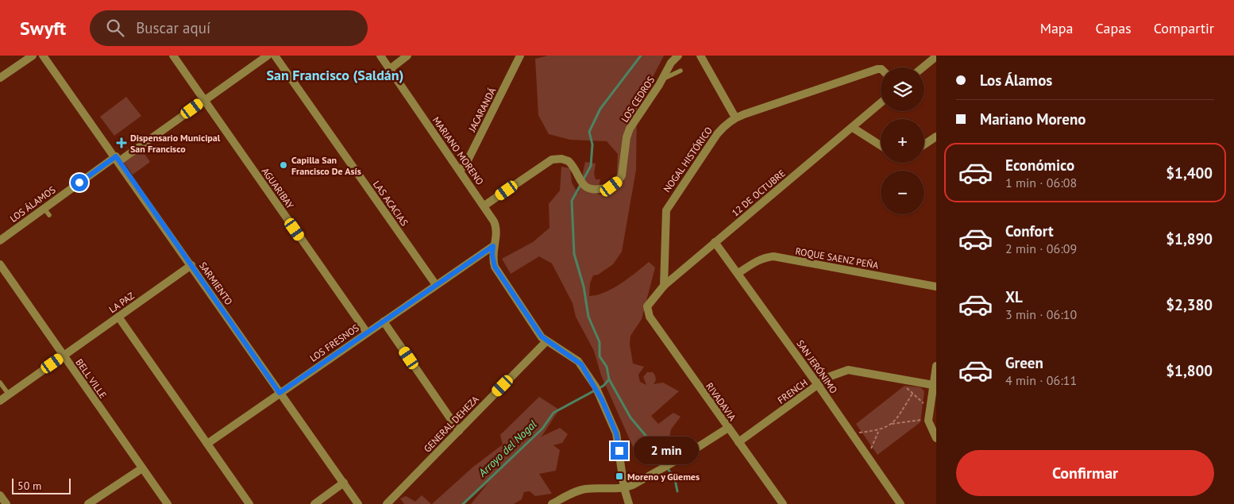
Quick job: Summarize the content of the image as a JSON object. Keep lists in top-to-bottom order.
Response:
{
  "streets": {
    "street": [
      "LOS CEDROS",
      "JACARANDÁ",
      "MARIANO MORENO",
      "NOGAL HISTÓRICO",
      "AGUARIBAY",
      "12 DE OCTUBRE",
      "LAS ACACIAS",
      "LOS ÁLAMOS",
      "ROQUE SAENZ PEÑA",
      "SARMIENTO",
      "LA PAZ",
      "LOS FRESNOS",
      "SAN JERÓNIMO",
      "BELL VILLE",
      "FRENCH",
      "RIVADAVIA",
      "GENERAL DEHEZA"
    ]
  },
  "crossings": [
    ["LOS CEDROS", "MARIANO MORENO"],
    ["JACARANDÁ", "MARIANO MORENO"],
    ["MARIANO MORENO", "LOS FRESNOS"],
    ["MARIANO MORENO", "GENERAL DEHEZA"],
    ["NOGAL HISTÓRICO", "12 DE OCTUBRE"],
    ["AGUARIBAY", "LOS ÁLAMOS"],
    ["AGUARIBAY", "LOS FRESNOS"],
    ["12 DE OCTUBRE", "SAN JERÓNIMO"],
    ["12 DE OCTUBRE", "RIVADAVIA"],
    ["LAS ACACIAS", "LOS FRESNOS"],
    ["LOS ÁLAMOS", "SARMIENTO"],
    ["ROQUE SAENZ PEÑA", "SAN JERÓNIMO"],
    ["SARMIENTO", "LA PAZ"],
    ["SARMIENTO", "LOS FRESNOS"],
    ["LA PAZ", "BELL VILLE"],
    ["SAN JERÓNIMO", "FRENCH"],
    ["FRENCH", "RIVADAVIA"]
  ],
  "districts": ["San Francisco (Saldán)"],
  "water": ["Arroyo del Nogal"],
  "places": {
    "health": ["Dispensario Municipal San Francisco"],
    "other": ["Capilla San Francisco De Asís"],
    "transit": ["Moreno y Güemes"]
  },
  "scale_bar": "50 m",
  "page": {
    "header": "Swyft",
    "search": "Buscar aquí",
    "nav": ["Mapa", "Capas", "Compartir"],
    "banner": ["Los Álamos", "Mariano Moreno"],
    "map_buttons": ["+", "−"],
    "list": [
      {
        "name": "Económico",
        "note": "1 min · 06:08",
        "value": "$1,400"
      },
      {
        "name": "Confort",
        "note": "2 min · 06:09",
        "value": "$1,890"
      },
      {
        "name": "XL",
        "note": "3 min · 06:10",
        "value": "$2,380"
      },
      {
        "name": "Green",
        "note": "4 min · 06:11",
        "value": "$1,800"
      }
    ],
    "bubble": "2 min",
    "buttons": "Confirmar",
    "scale": "50 m"
  }
}
